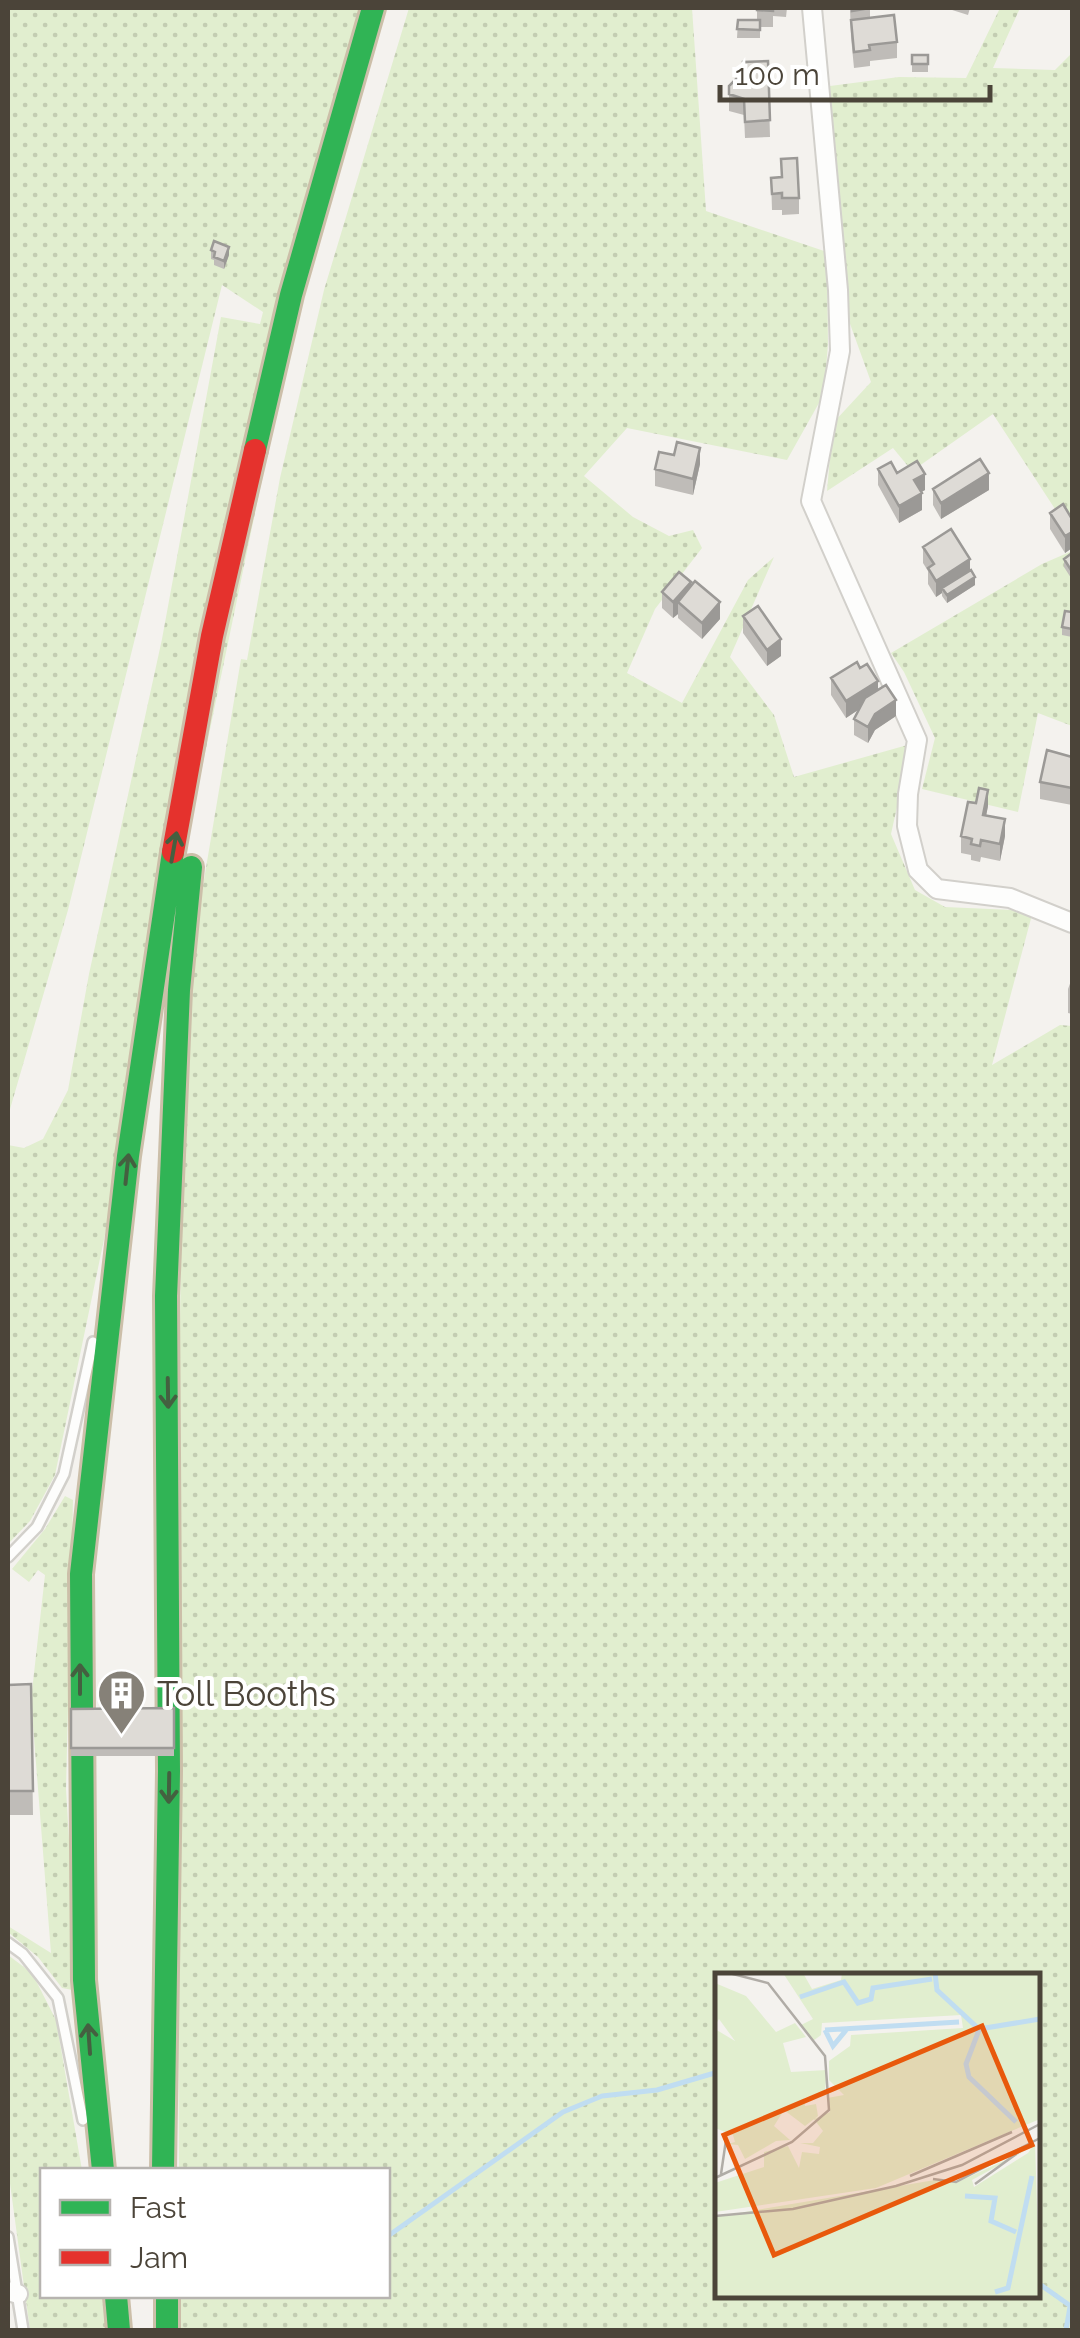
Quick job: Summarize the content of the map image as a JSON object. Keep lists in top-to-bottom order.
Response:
{
  "places": {
    "building": ["Toll Booths"]
  },
  "legend": ["Fast", "Jam"],
  "scale_bar": "100 m"
}
